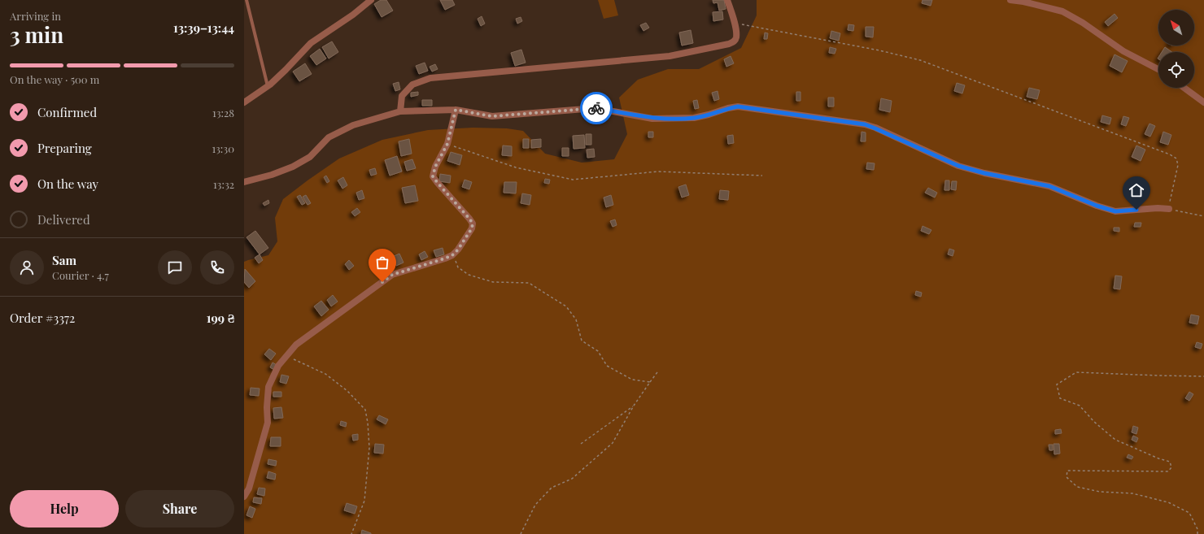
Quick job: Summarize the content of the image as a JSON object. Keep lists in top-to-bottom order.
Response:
{
  "north": "top left",
  "page": {
    "heading": ["3 min", "Arriving in", "13:39–13:44"],
    "panel": [
      "Sam",
      "Courier · 4.7",
      "Order #3372",
      "199 ₴"
    ],
    "bar": "On the way · 500 m",
    "list": [
      ["Confirmed", "13:28"],
      ["Preparing", "13:30"],
      ["On the way", "13:32"],
      "Delivered"
    ],
    "buttons": ["Help", "Share"]
  }
}
